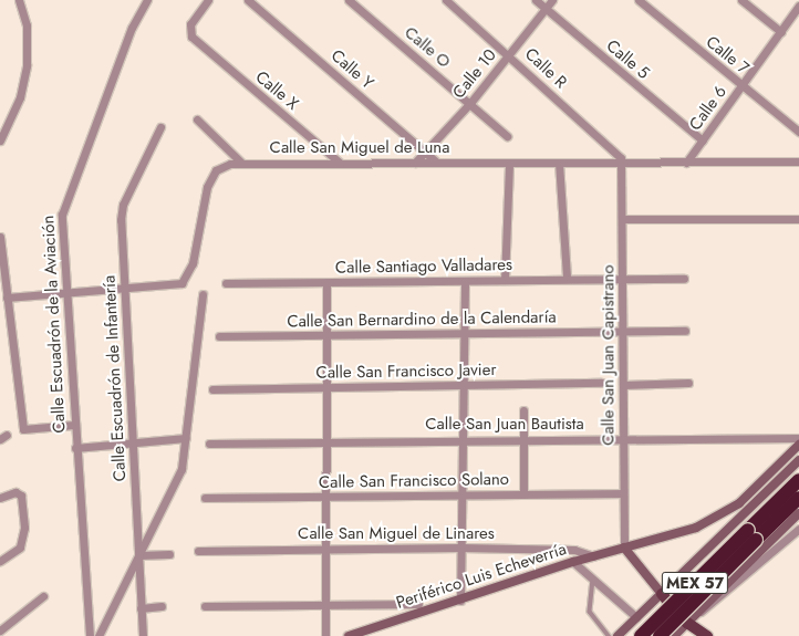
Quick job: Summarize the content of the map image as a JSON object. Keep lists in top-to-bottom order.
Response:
{
  "streets": {
    "highway": ["MEX 57"],
    "street": [
      "Calle O",
      "Calle 7",
      "Calle 5",
      "Calle R",
      "Calle Y",
      "Calle 10",
      "Calle X",
      "Calle 6",
      "Calle San Miguel de Luna",
      "Calle Santiago Valladares",
      "Calle San Bernardino de la Calendaría",
      "Calle Escuadrón de la Aviación",
      "Calle San Juan Capistrano",
      "Calle San Francisco Javier",
      "Calle Escuadrón de Infantería",
      "Calle San Juan Bautista",
      "Calle San Francisco Solano",
      "Calle San Miguel de Linares",
      "Periférico Luis Echeverría"
    ]
  },
  "crossings": [
    ["Calle O", "Calle 10"],
    ["Calle 7", "Calle 6"],
    ["Calle 5", "Calle 10"],
    ["Calle 5", "Calle 6"],
    ["Calle R", "Calle 10"],
    ["Calle R", "Calle San Miguel de Luna"],
    ["Calle R", "Calle San Juan Capistrano"],
    ["Calle Y", "Calle 10"],
    ["Calle Y", "Calle San Miguel de Luna"],
    ["Calle 10", "Calle San Miguel de Luna"],
    ["Calle X", "Calle San Miguel de Luna"],
    ["Calle 6", "Calle San Miguel de Luna"],
    ["Calle San Miguel de Luna", "Calle Escuadrón de la Aviación"],
    ["Calle San Miguel de Luna", "Calle San Juan Capistrano"],
    ["Calle San Miguel de Luna", "Calle Escuadrón de Infantería"],
    ["Calle Santiago Valladares", "Calle San Juan Capistrano"],
    ["Calle San Bernardino de la Calendaría", "Calle San Juan Capistrano"],
    ["Calle San Juan Capistrano", "Calle San Juan Bautista"],
    ["Calle San Juan Capistrano", "Calle San Francisco Solano"],
    ["Calle San Juan Capistrano", "Periférico Luis Echeverría"],
    ["Calle San Miguel de Linares", "Periférico Luis Echeverría"]
  ]
}
